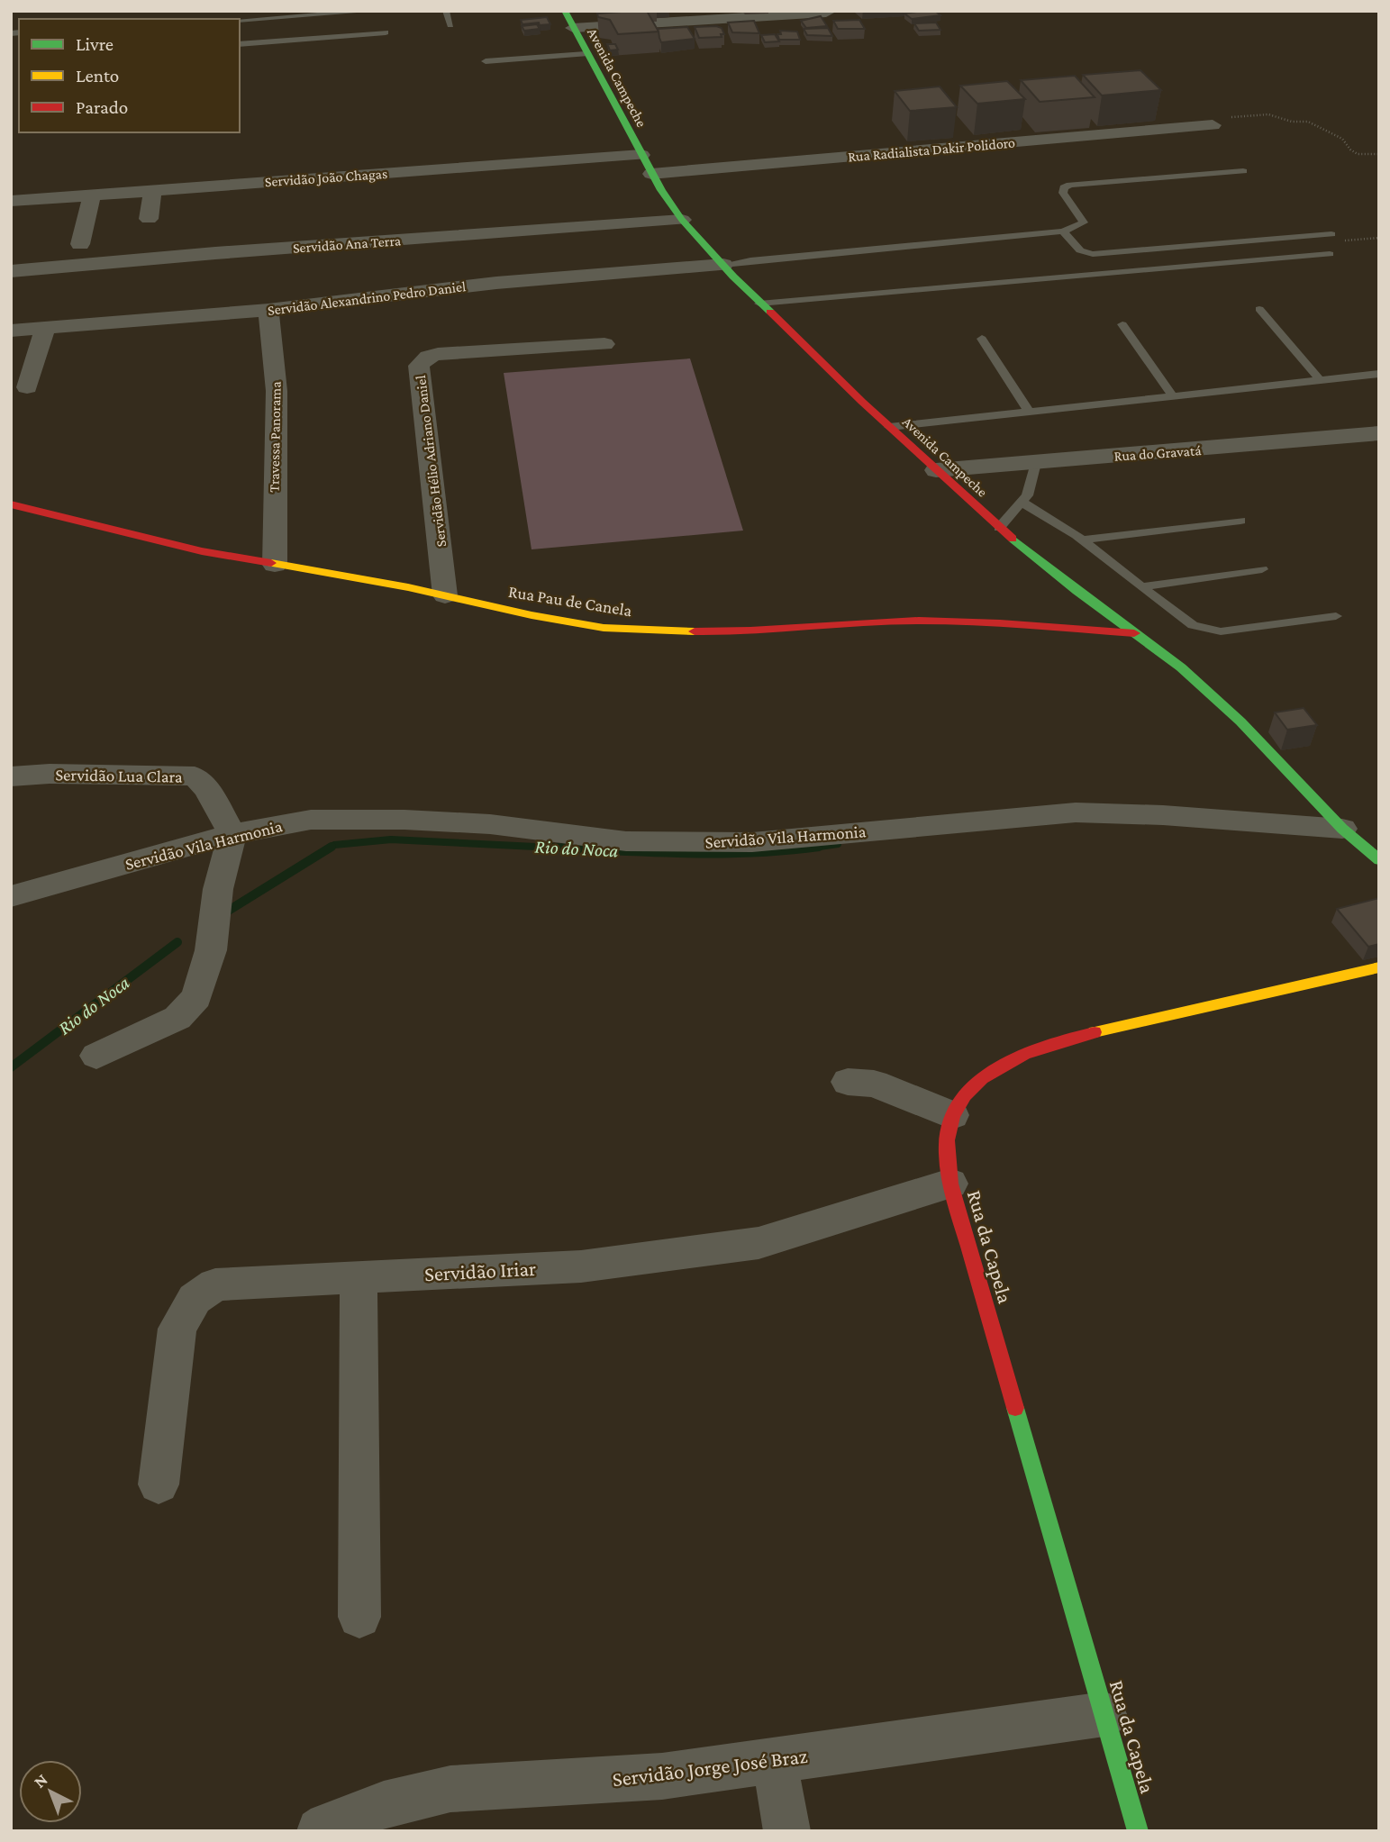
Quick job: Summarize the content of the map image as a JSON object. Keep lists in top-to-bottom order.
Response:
{
  "streets": {
    "main road": ["Avenida Campeche", "Rua Pau de Canela", "Rua da Capela"],
    "street": [
      "Rua Radialista Dakir Polidoro",
      "Servidão João Chagas",
      "Servidão Ana Terra",
      "Servidão Alexandrino Pedro Daniel",
      "Travessa Panorama",
      "Rua do Gravatá",
      "Servidão Hélio Adriano Daniel",
      "Servidão Lua Clara",
      "Servidão Vila Harmonia",
      "Servidão Iriar",
      "Servidão Jorge José Braz"
    ]
  },
  "crossings": [
    ["Avenida Campeche", "Rua Radialista Dakir Polidoro"],
    ["Avenida Campeche", "Servidão João Chagas"],
    ["Avenida Campeche", "Servidão Ana Terra"],
    ["Avenida Campeche", "Servidão Alexandrino Pedro Daniel"],
    ["Avenida Campeche", "Rua do Gravatá"],
    ["Avenida Campeche", "Rua Pau de Canela"],
    ["Avenida Campeche", "Servidão Vila Harmonia"],
    ["Servidão Alexandrino Pedro Daniel", "Travessa Panorama"],
    ["Travessa Panorama", "Rua Pau de Canela"],
    ["Servidão Hélio Adriano Daniel", "Rua Pau de Canela"],
    ["Servidão Lua Clara", "Servidão Vila Harmonia"],
    ["Rua da Capela", "Servidão Iriar"],
    ["Rua da Capela", "Servidão Jorge José Braz"]
  ],
  "water": ["Rio do Noca"],
  "legend": ["Livre", "Lento", "Parado"],
  "north": "top left"
}
